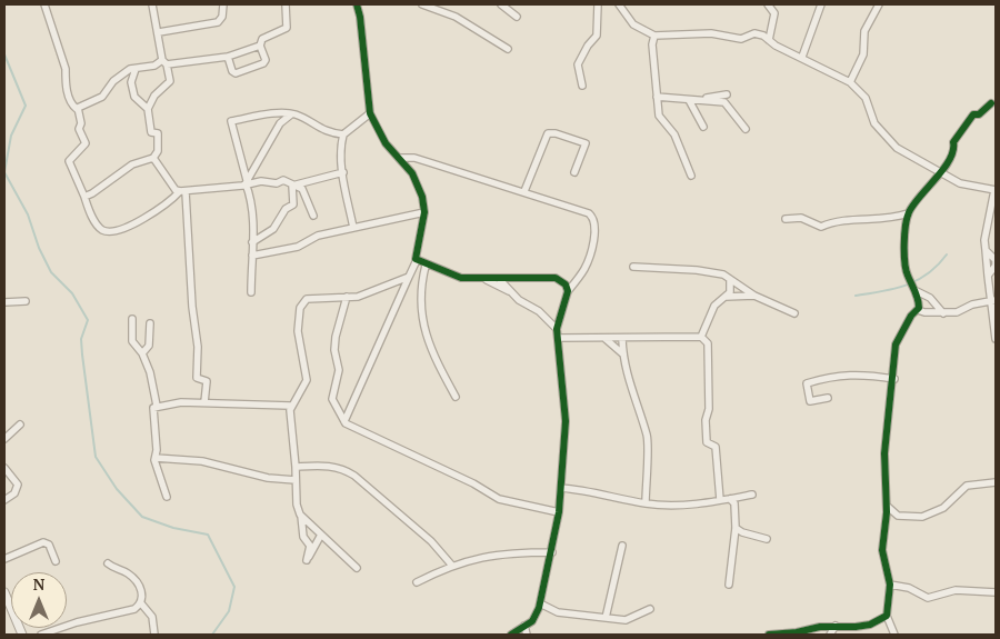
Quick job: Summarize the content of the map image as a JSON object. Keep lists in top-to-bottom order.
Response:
{
  "north": "top"
}
